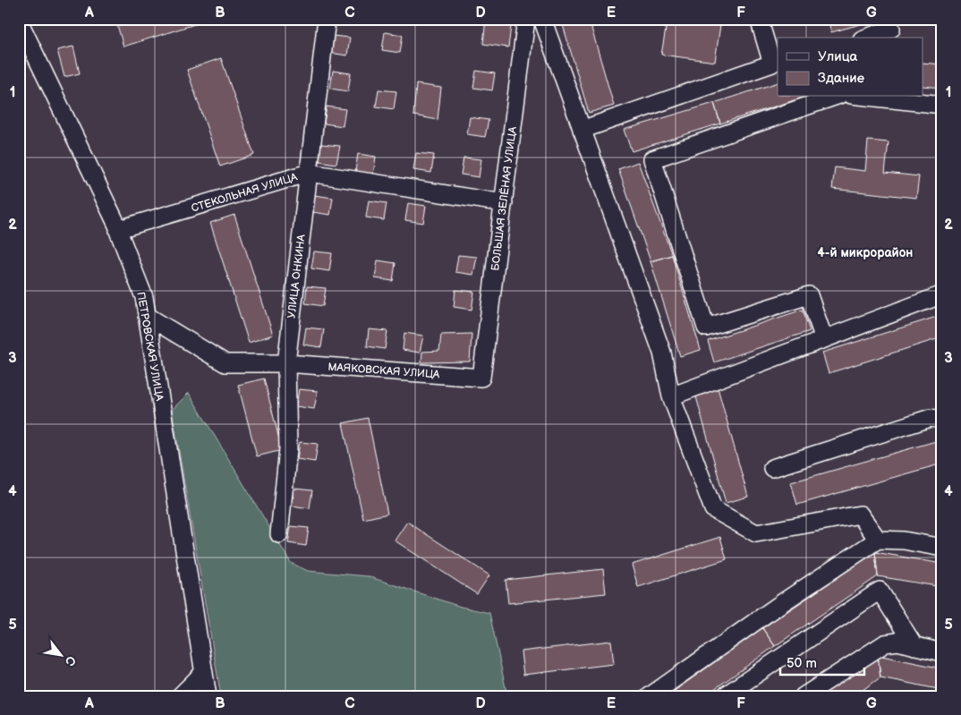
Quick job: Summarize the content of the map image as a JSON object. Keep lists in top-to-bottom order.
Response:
{
  "streets": {
    "street": [
      "СТЕКОЛЬНАЯ УЛИЦА",
      "БОЛЬШАЯ ЗЕЛЁНАЯ УЛИЦА",
      "УЛИЦА ОНКИНА",
      "ПЕТРОВСКАЯ УЛИЦА",
      "МАЯКОВСКАЯ УЛИЦА"
    ]
  },
  "crossings": [
    ["СТЕКОЛЬНАЯ УЛИЦА", "БОЛЬШАЯ ЗЕЛЁНАЯ УЛИЦА"],
    ["СТЕКОЛЬНАЯ УЛИЦА", "УЛИЦА ОНКИНА"],
    ["СТЕКОЛЬНАЯ УЛИЦА", "ПЕТРОВСКАЯ УЛИЦА"],
    ["БОЛЬШАЯ ЗЕЛЁНАЯ УЛИЦА", "МАЯКОВСКАЯ УЛИЦА"],
    ["УЛИЦА ОНКИНА", "МАЯКОВСКАЯ УЛИЦА"],
    ["ПЕТРОВСКАЯ УЛИЦА", "МАЯКОВСКАЯ УЛИЦА"]
  ],
  "districts": ["4-й микрорайон"],
  "legend": ["Улица", "Здание"],
  "scale_bar": "50 m",
  "north": "bottom right",
  "grid": {
    "columns": [
      "A",
      "B",
      "C",
      "D",
      "E",
      "F",
      "G"
    ],
    "rows": [
      "1",
      "2",
      "3",
      "4",
      "5"
    ]
  }
}
